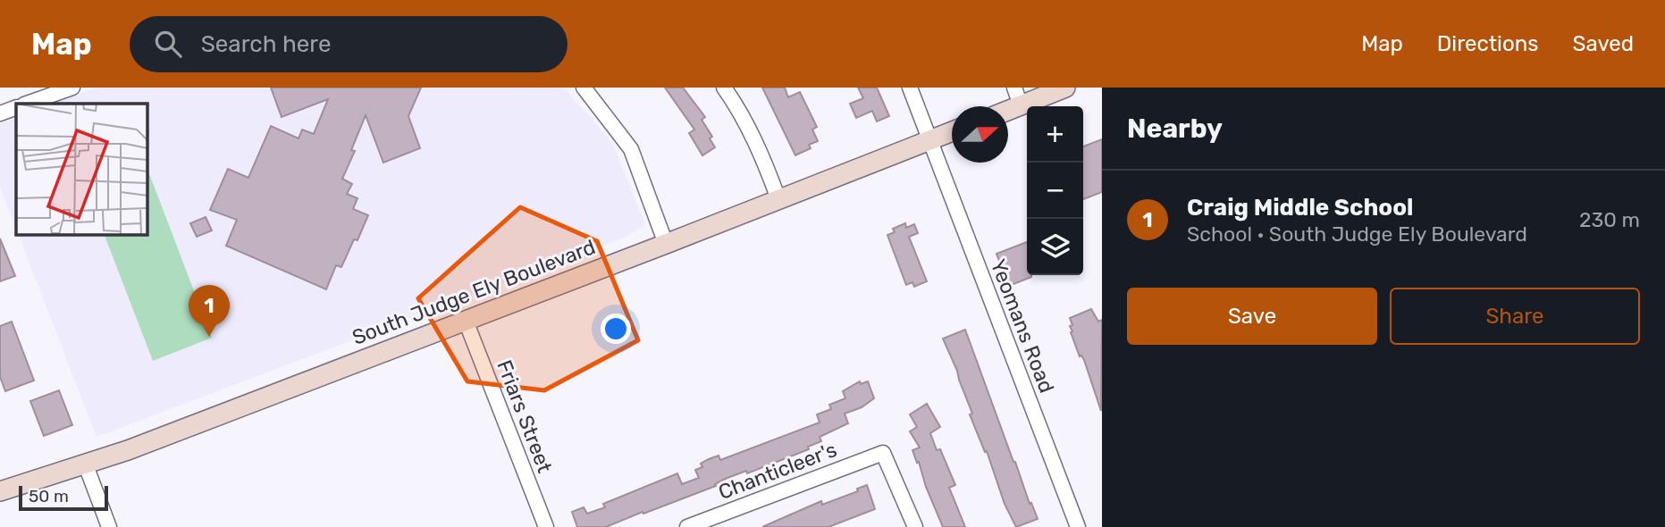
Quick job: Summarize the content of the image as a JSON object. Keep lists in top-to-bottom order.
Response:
{
  "streets": {
    "main road": ["South Judge Ely Boulevard"],
    "street": ["Yeomans Road", "Friars Street", "Chanticleer's"]
  },
  "crossings": [
    ["South Judge Ely Boulevard", "Yeomans Road"],
    ["South Judge Ely Boulevard", "Friars Street"]
  ],
  "scale_bar": "50 m",
  "north": "right",
  "page": {
    "header": "Map",
    "search": "Search here",
    "nav": ["Map", "Directions", "Saved"],
    "heading": "Nearby",
    "map_buttons": ["+", "−"],
    "list": [
      {
        "mark": "1",
        "name": "Craig Middle School",
        "note": "School · South Judge Ely Boulevard",
        "value": "230 m"
      }
    ],
    "buttons": ["Save", "Share"],
    "pins": "1",
    "scale": "50 m"
  }
}
